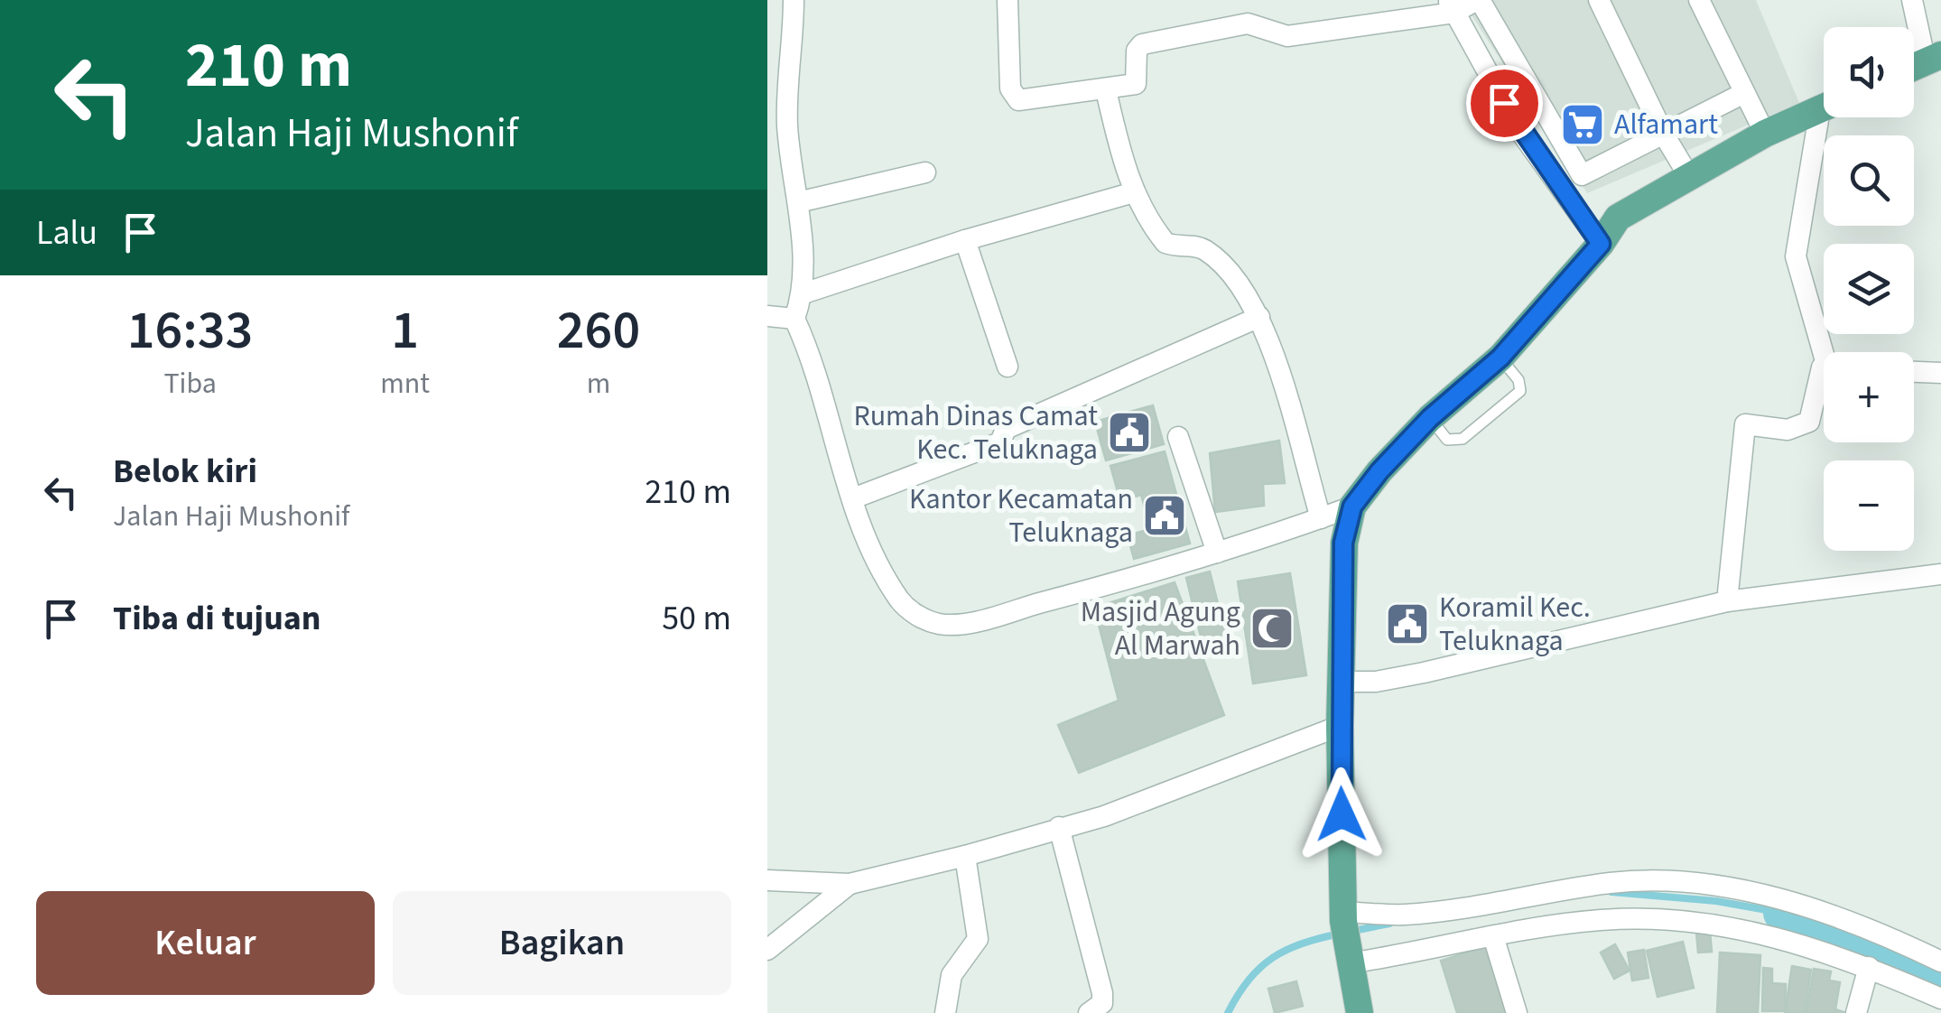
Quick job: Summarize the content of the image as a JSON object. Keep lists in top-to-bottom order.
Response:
{
  "places": {
    "supermarket": ["Alfamart"],
    "public building": ["Rumah Dinas Camat Kec. Teluknaga", "Kantor Kecamatan Teluknaga", "Koramil Kec. Teluknaga"],
    "mosque": ["Masjid Agung Al Marwah"]
  },
  "page": {
    "turn": ["210 m", "Jalan Haji Mushonif"],
    "map_buttons": ["+", "−"],
    "then": "Lalu",
    "eta": [
      "16:33",
      "Tiba",
      "1",
      "mnt",
      "260",
      "m"
    ],
    "list": [
      {
        "name": "Belok kiri",
        "note": "Jalan Haji Mushonif",
        "value": "210 m"
      },
      {
        "name": "Tiba di tujuan",
        "value": "50 m"
      }
    ],
    "buttons": ["Keluar", "Bagikan"]
  }
}
